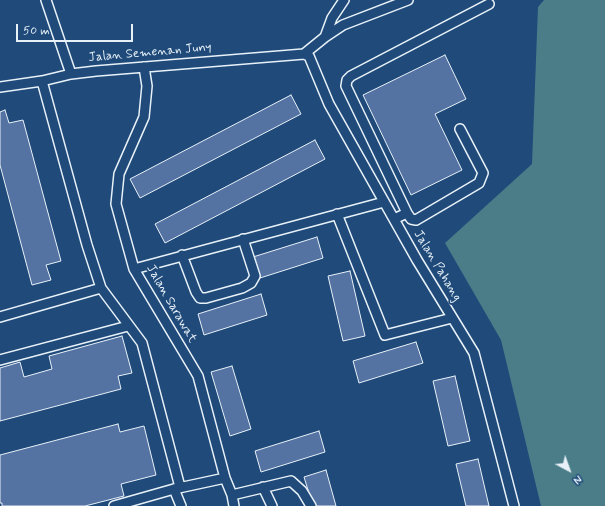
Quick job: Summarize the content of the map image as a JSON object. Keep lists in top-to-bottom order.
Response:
{
  "streets": {
    "lane": ["Jalan Semenan Juny", "Jalan Pahang", "Jalan Sarawat"]
  },
  "crossings": [
    ["Jalan Semenan Juny", "Jalan Pahang"],
    ["Jalan Semenan Juny", "Jalan Sarawat"]
  ],
  "scale_bar": "50 m",
  "north": "bottom right"
}
